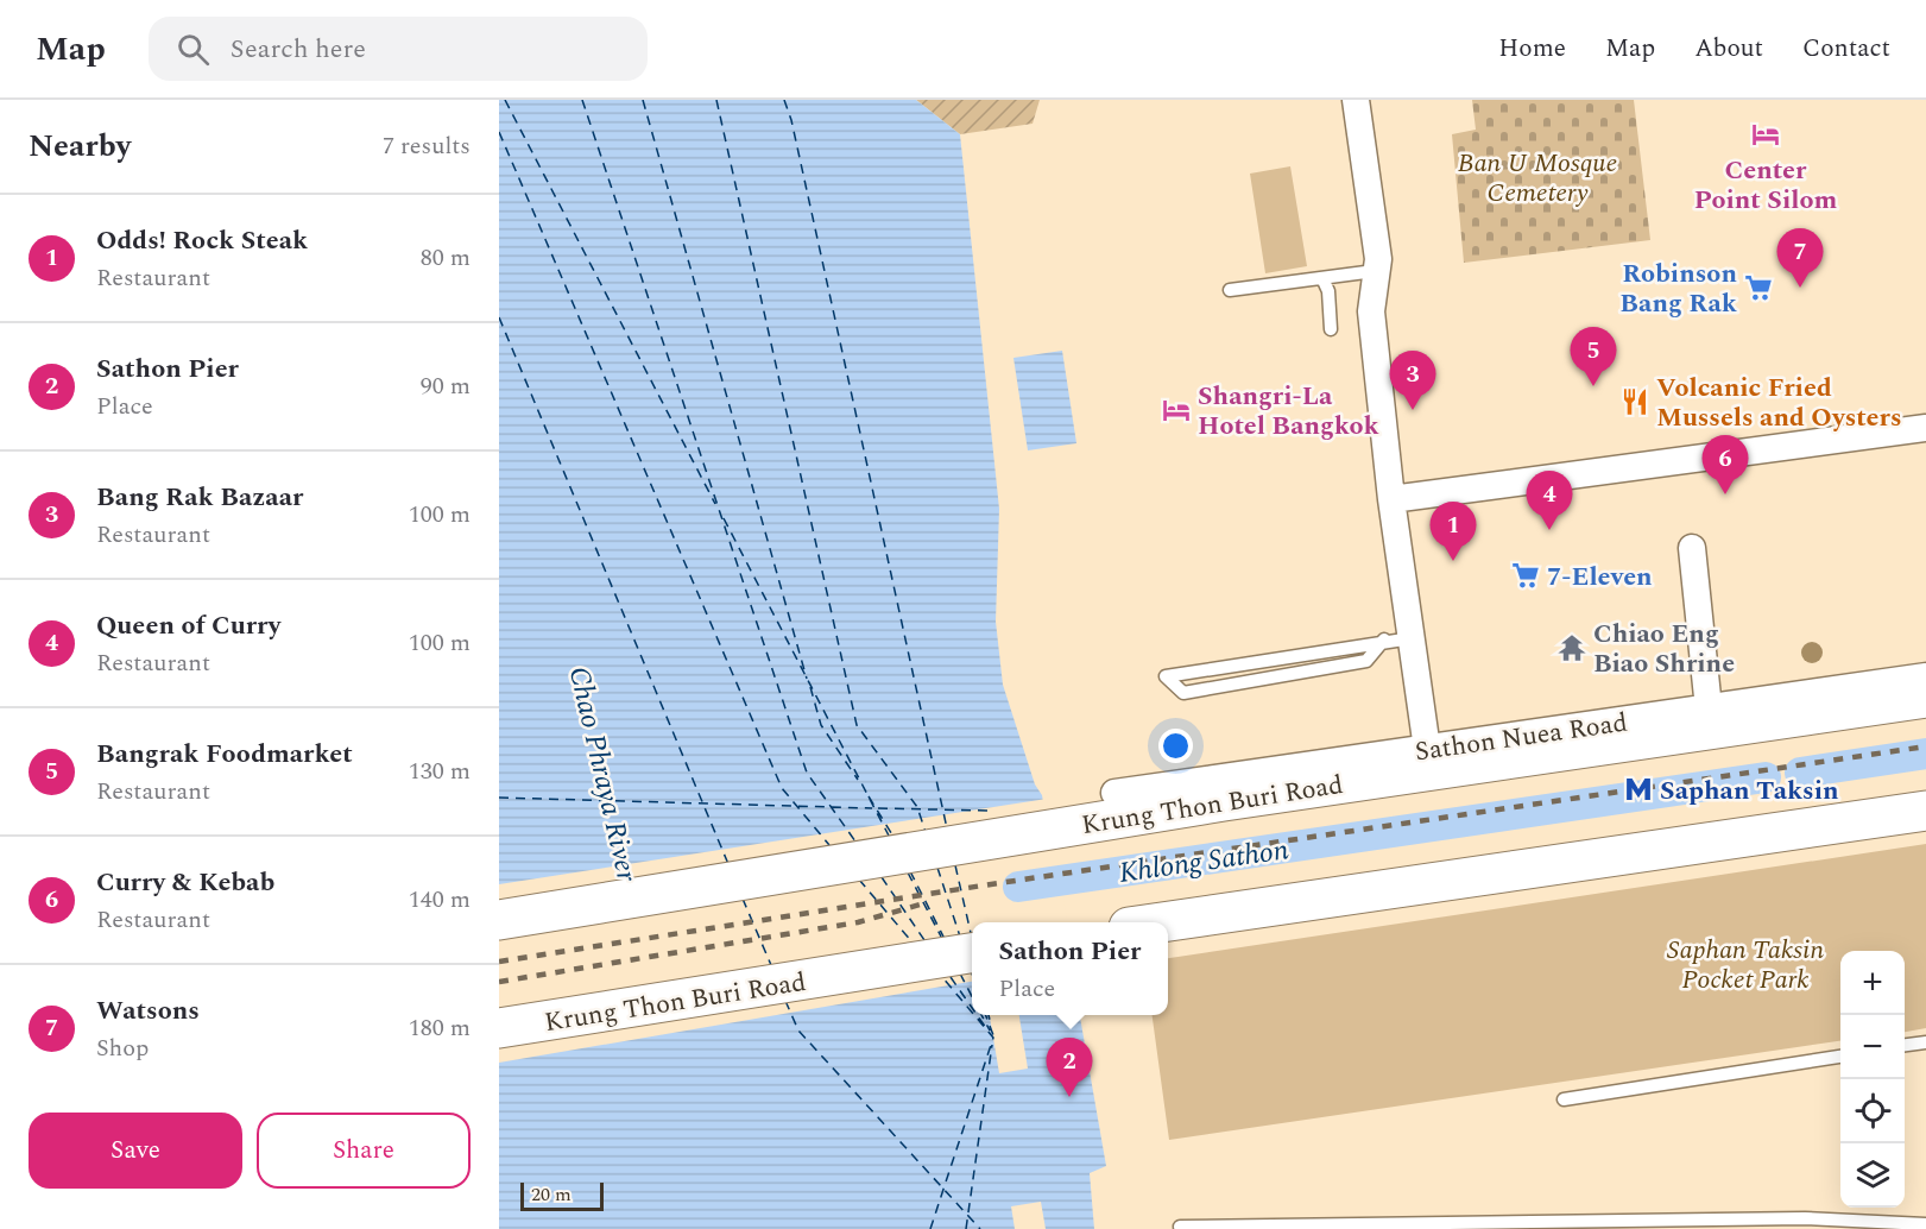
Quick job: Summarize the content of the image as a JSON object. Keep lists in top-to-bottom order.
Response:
{
  "streets": {
    "main road": ["Krung Thon Buri Road"],
    "street": ["Sathon Nuea Road"]
  },
  "water": ["Chao Phraya River", "Khlong Sathon"],
  "parks": ["Ban U Mosque Cemetery", "Saphan Taksin Pocket Park"],
  "places": {
    "hotel": ["Center Point Silom", "Shangri-La Hotel Bangkok"],
    "supermarket": ["Robinson Bang Rak", "7-Eleven"],
    "restaurant": ["Volcanic Fried Mussels and Oysters"],
    "temple": ["Chiao Eng Biao Shrine"],
    "metro station": ["Saphan Taksin"]
  },
  "scale_bar": "20 m",
  "page": {
    "header": "Map",
    "search": "Search here",
    "nav": [
      "Home",
      "Map",
      "About",
      "Contact"
    ],
    "heading": ["Nearby", "7 results"],
    "list": [
      {
        "mark": "1",
        "name": "Odds! Rock Steak",
        "note": "Restaurant",
        "value": "80 m"
      },
      {
        "mark": "2",
        "name": "Sathon Pier",
        "note": "Place",
        "value": "90 m"
      },
      {
        "mark": "3",
        "name": "Bang Rak Bazaar",
        "note": "Restaurant",
        "value": "100 m"
      },
      {
        "mark": "4",
        "name": "Queen of Curry",
        "note": "Restaurant",
        "value": "100 m"
      },
      {
        "mark": "5",
        "name": "Bangrak Foodmarket",
        "note": "Restaurant",
        "value": "130 m"
      },
      {
        "mark": "6",
        "name": "Curry & Kebab",
        "note": "Restaurant",
        "value": "140 m"
      },
      {
        "mark": "7",
        "name": "Watsons",
        "note": "Shop",
        "value": "180 m"
      }
    ],
    "pins": [
      "7",
      "5",
      "3",
      "6",
      "4",
      "1",
      "2"
    ],
    "popup": ["Sathon Pier", "Place"],
    "map_buttons": ["+", "−"],
    "buttons": ["Save", "Share"],
    "scale": "20 m"
  }
}
